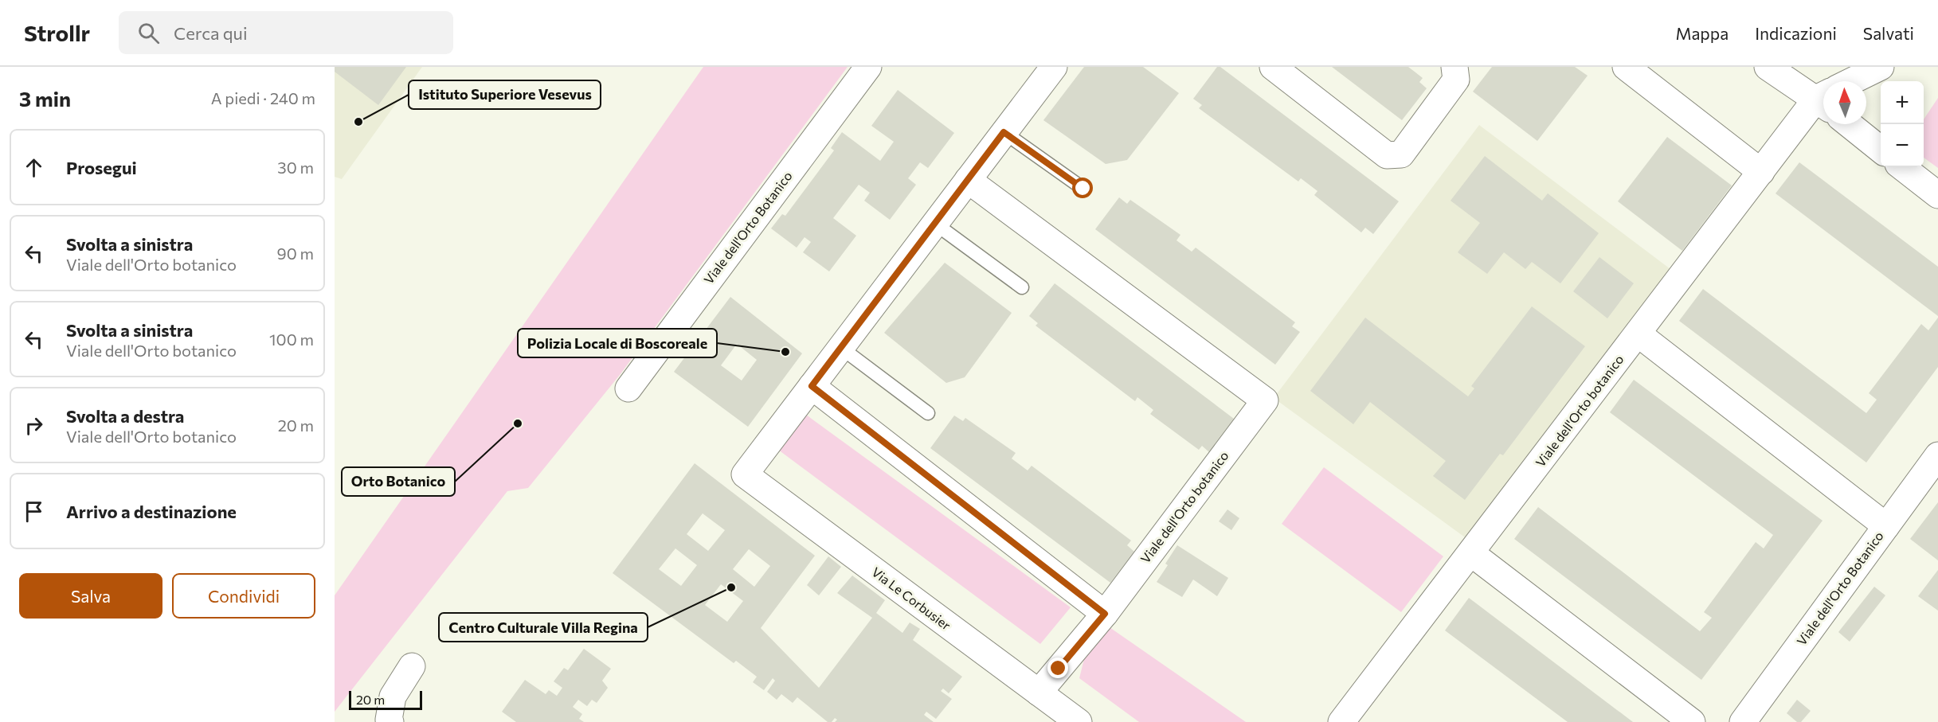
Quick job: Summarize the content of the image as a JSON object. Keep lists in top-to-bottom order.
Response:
{
  "streets": {
    "street": ["Viale dell'Orto Botanico", "Viale dell'Orto botanico", "Via Le Corbusier"]
  },
  "crossings": [
    ["Viale dell'Orto botanico", "Via Le Corbusier"]
  ],
  "places": [
    "Istituto Superiore Vesevus",
    "Polizia Locale di Boscoreale",
    "Orto Botanico",
    "Centro Culturale Villa Regina"
  ],
  "scale_bar": "20 m",
  "north": "top",
  "page": {
    "header": "Strollr",
    "search": "Cerca qui",
    "nav": ["Mappa", "Indicazioni", "Salvati"],
    "heading": ["3 min", "A piedi · 240 m"],
    "map_buttons": ["+", "−"],
    "list": [
      ["Prosegui", "30 m"],
      ["Svolta a sinistra", "Viale dell'Orto botanico", "90 m"],
      ["Svolta a sinistra", "Viale dell'Orto botanico", "100 m"],
      ["Svolta a destra", "Viale dell'Orto botanico", "20 m"],
      "Arrivo a destinazione"
    ],
    "buttons": ["Salva", "Condividi"],
    "scale": "20 m"
  }
}
